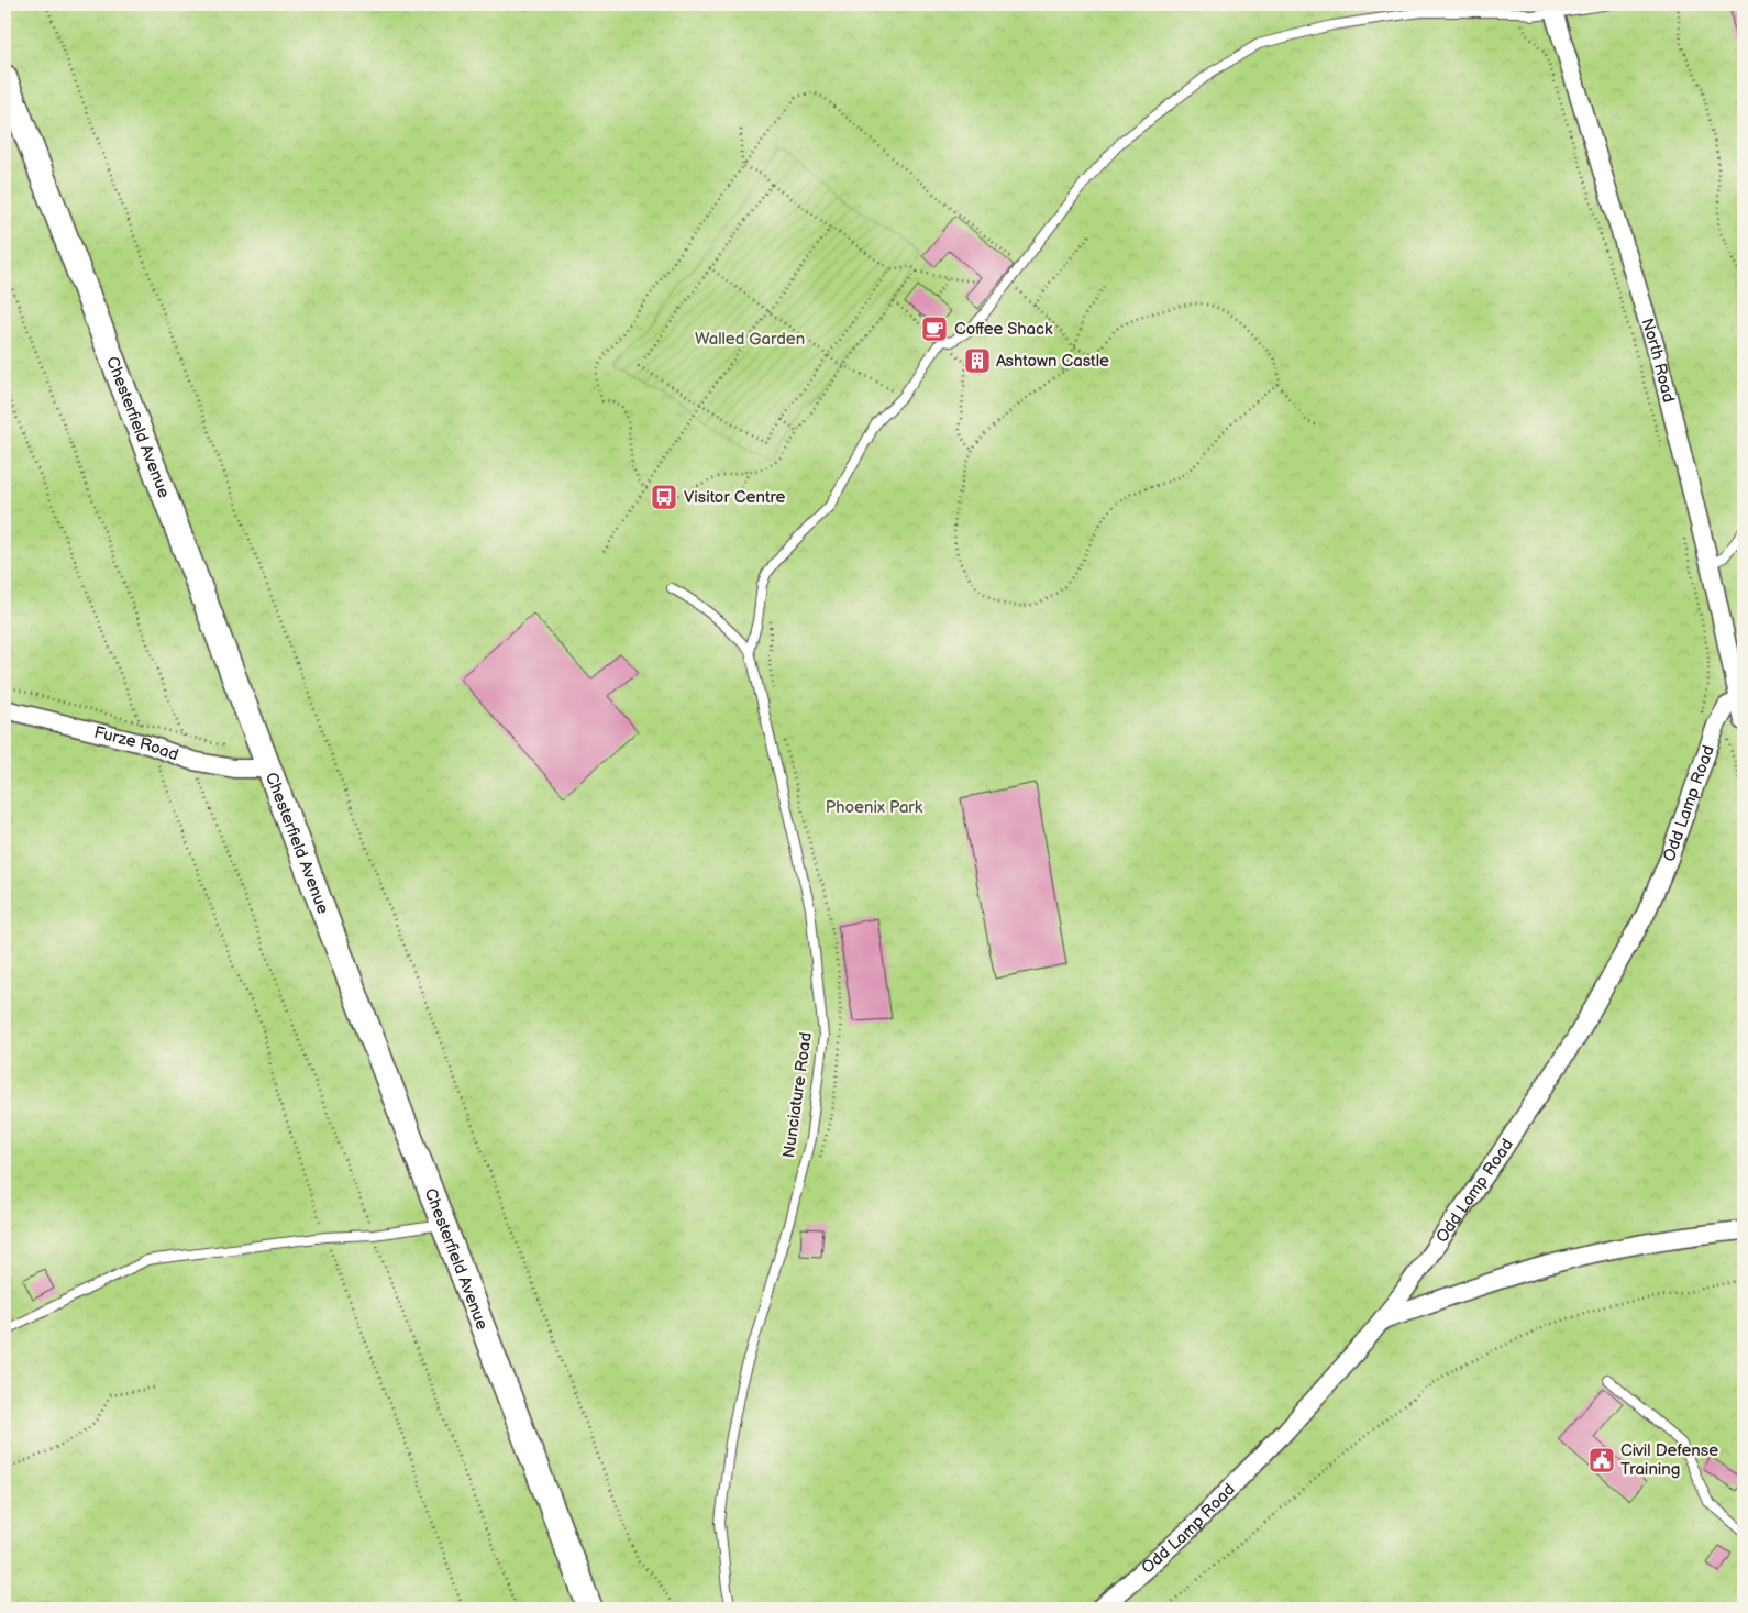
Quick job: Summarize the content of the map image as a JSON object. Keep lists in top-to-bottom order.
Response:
{
  "streets": {
    "street": [
      "North Road",
      "Chesterfield Avenue",
      "Furze Road",
      "Odd Lamp Road"
    ],
    "lane": ["Nunciature Road"]
  },
  "crossings": [
    ["North Road", "Odd Lamp Road"],
    ["Chesterfield Avenue", "Furze Road"]
  ],
  "parks": ["Walled Garden", "Phoenix Park"],
  "places": {
    "cafe": ["Coffee Shack"],
    "building": ["Ashtown Castle"],
    "bus stop": ["Visitor Centre"],
    "public building": ["Civil Defense Training"]
  }
}
